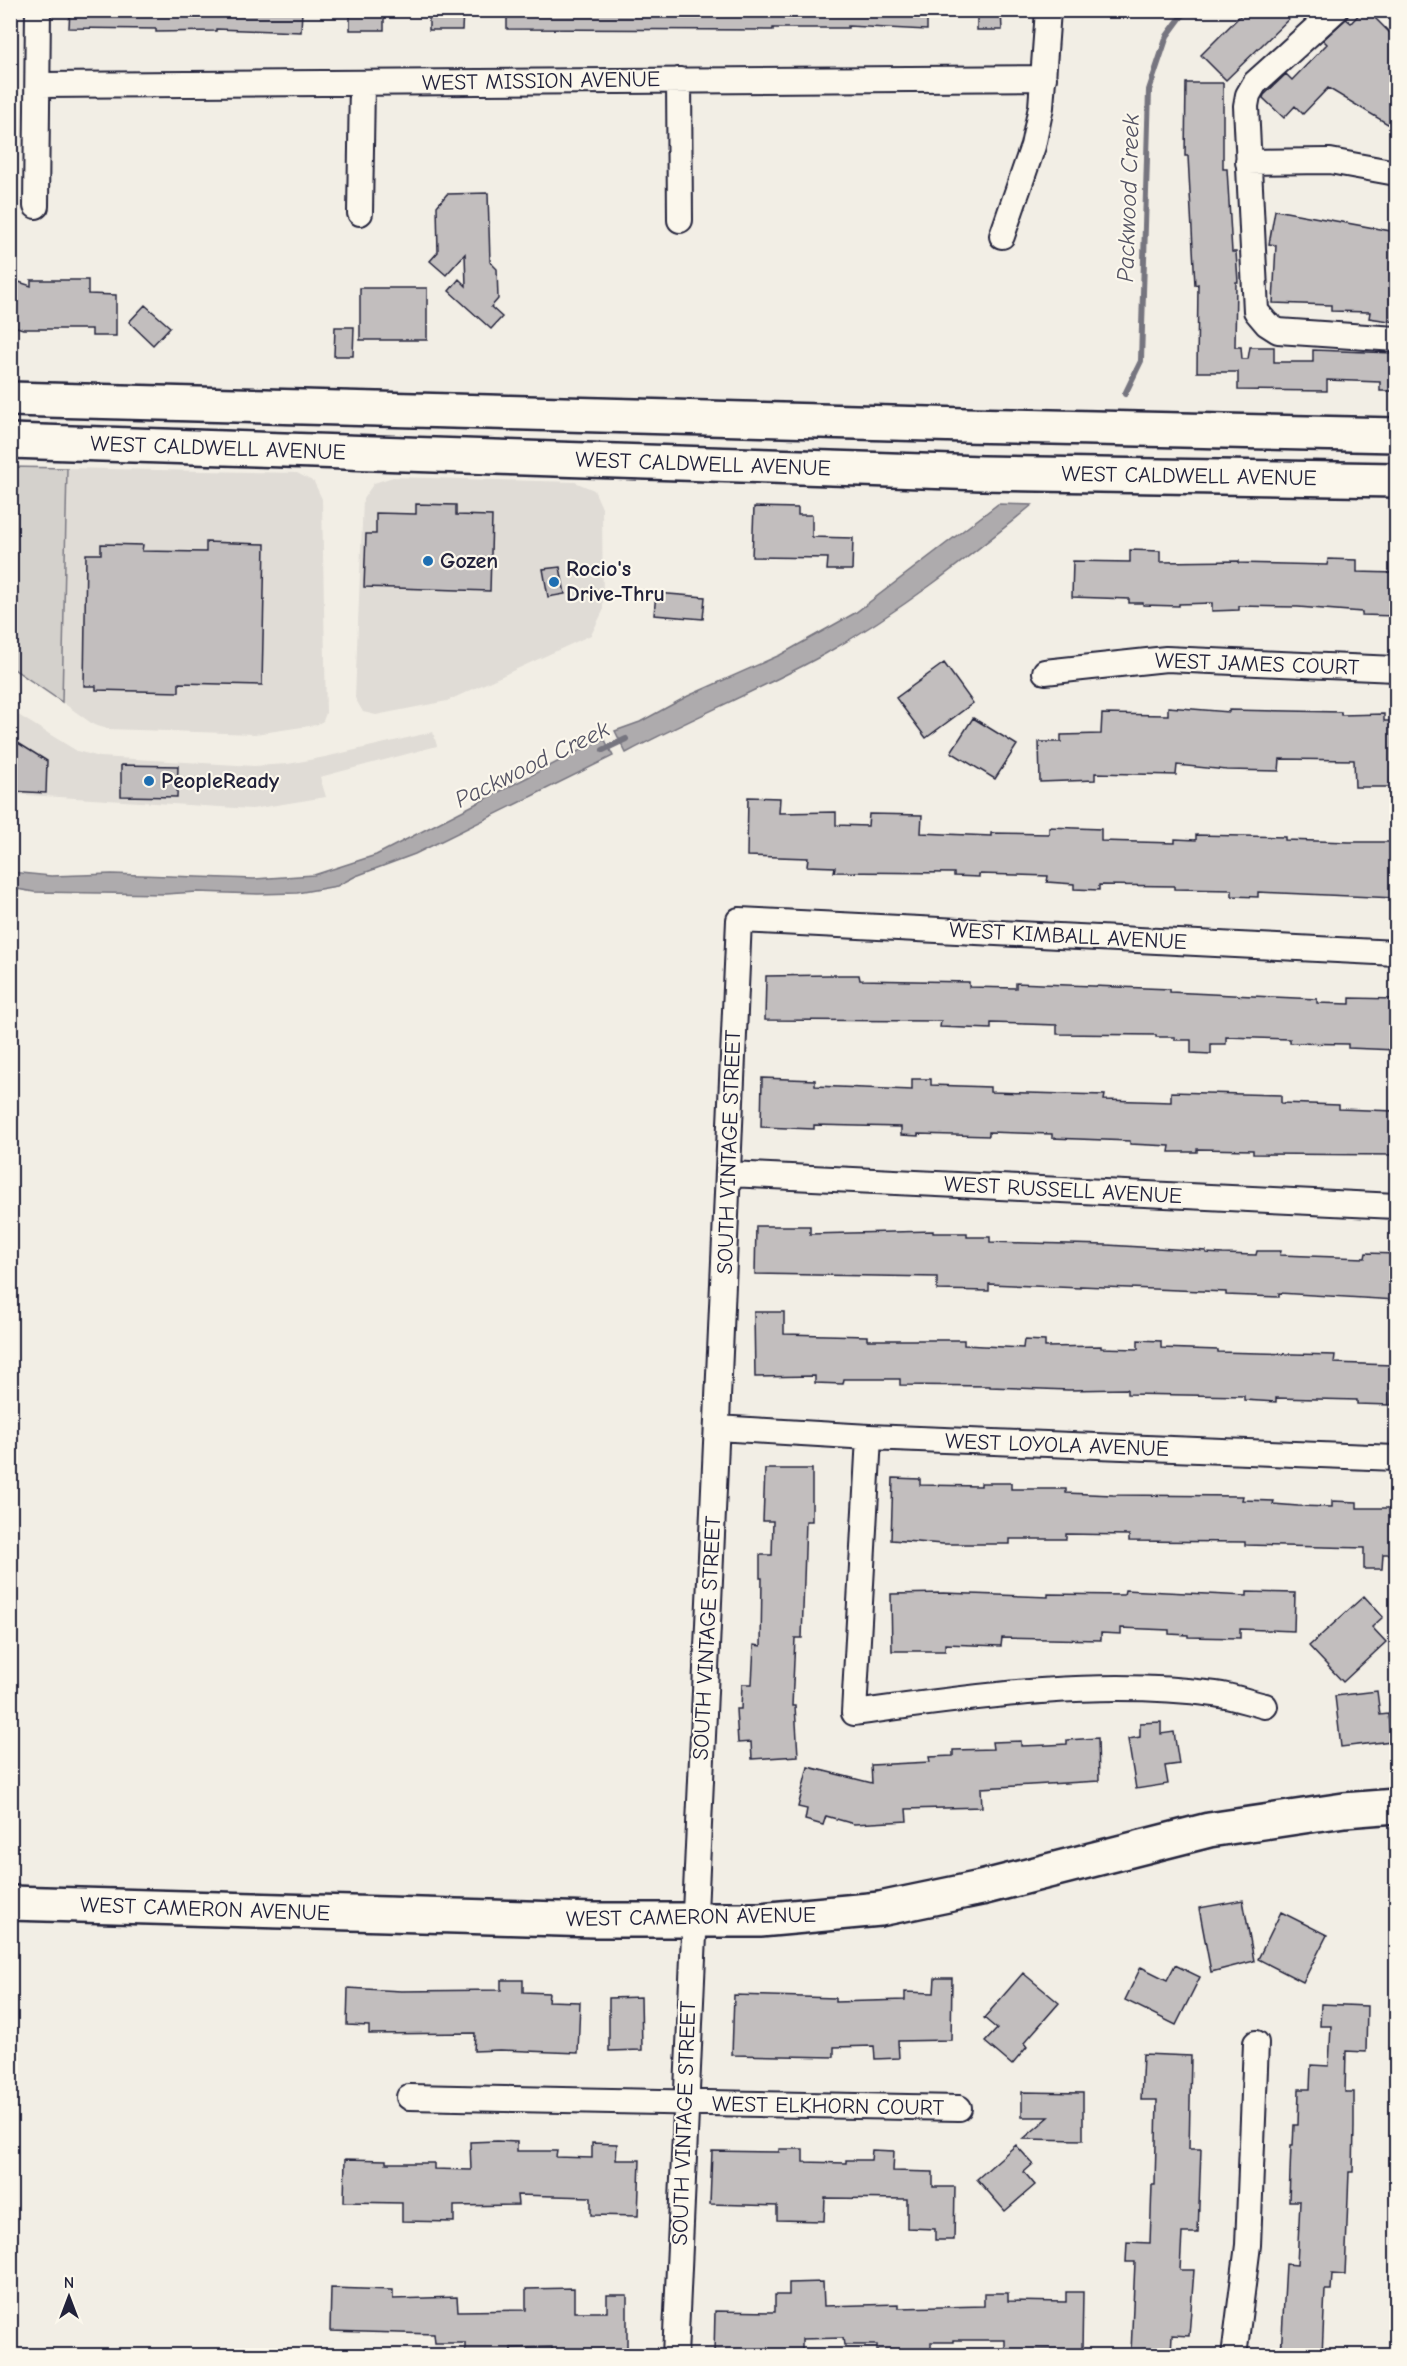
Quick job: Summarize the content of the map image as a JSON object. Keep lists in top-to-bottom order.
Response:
{
  "streets": {
    "main road": ["WEST CALDWELL AVENUE", "WEST CAMERON AVENUE"],
    "street": [
      "WEST MISSION AVENUE",
      "WEST JAMES COURT",
      "WEST KIMBALL AVENUE",
      "SOUTH VINTAGE STREET",
      "WEST RUSSELL AVENUE",
      "WEST LOYOLA AVENUE",
      "WEST ELKHORN COURT"
    ]
  },
  "crossings": [
    ["WEST KIMBALL AVENUE", "SOUTH VINTAGE STREET"],
    ["SOUTH VINTAGE STREET", "WEST RUSSELL AVENUE"],
    ["SOUTH VINTAGE STREET", "WEST LOYOLA AVENUE"],
    ["SOUTH VINTAGE STREET", "WEST CAMERON AVENUE"],
    ["SOUTH VINTAGE STREET", "WEST ELKHORN COURT"]
  ],
  "water": ["Packwood Creek"],
  "places": ["Gozen", "Rocio's Drive-Thru", "PeopleReady"],
  "north": "top"
}
